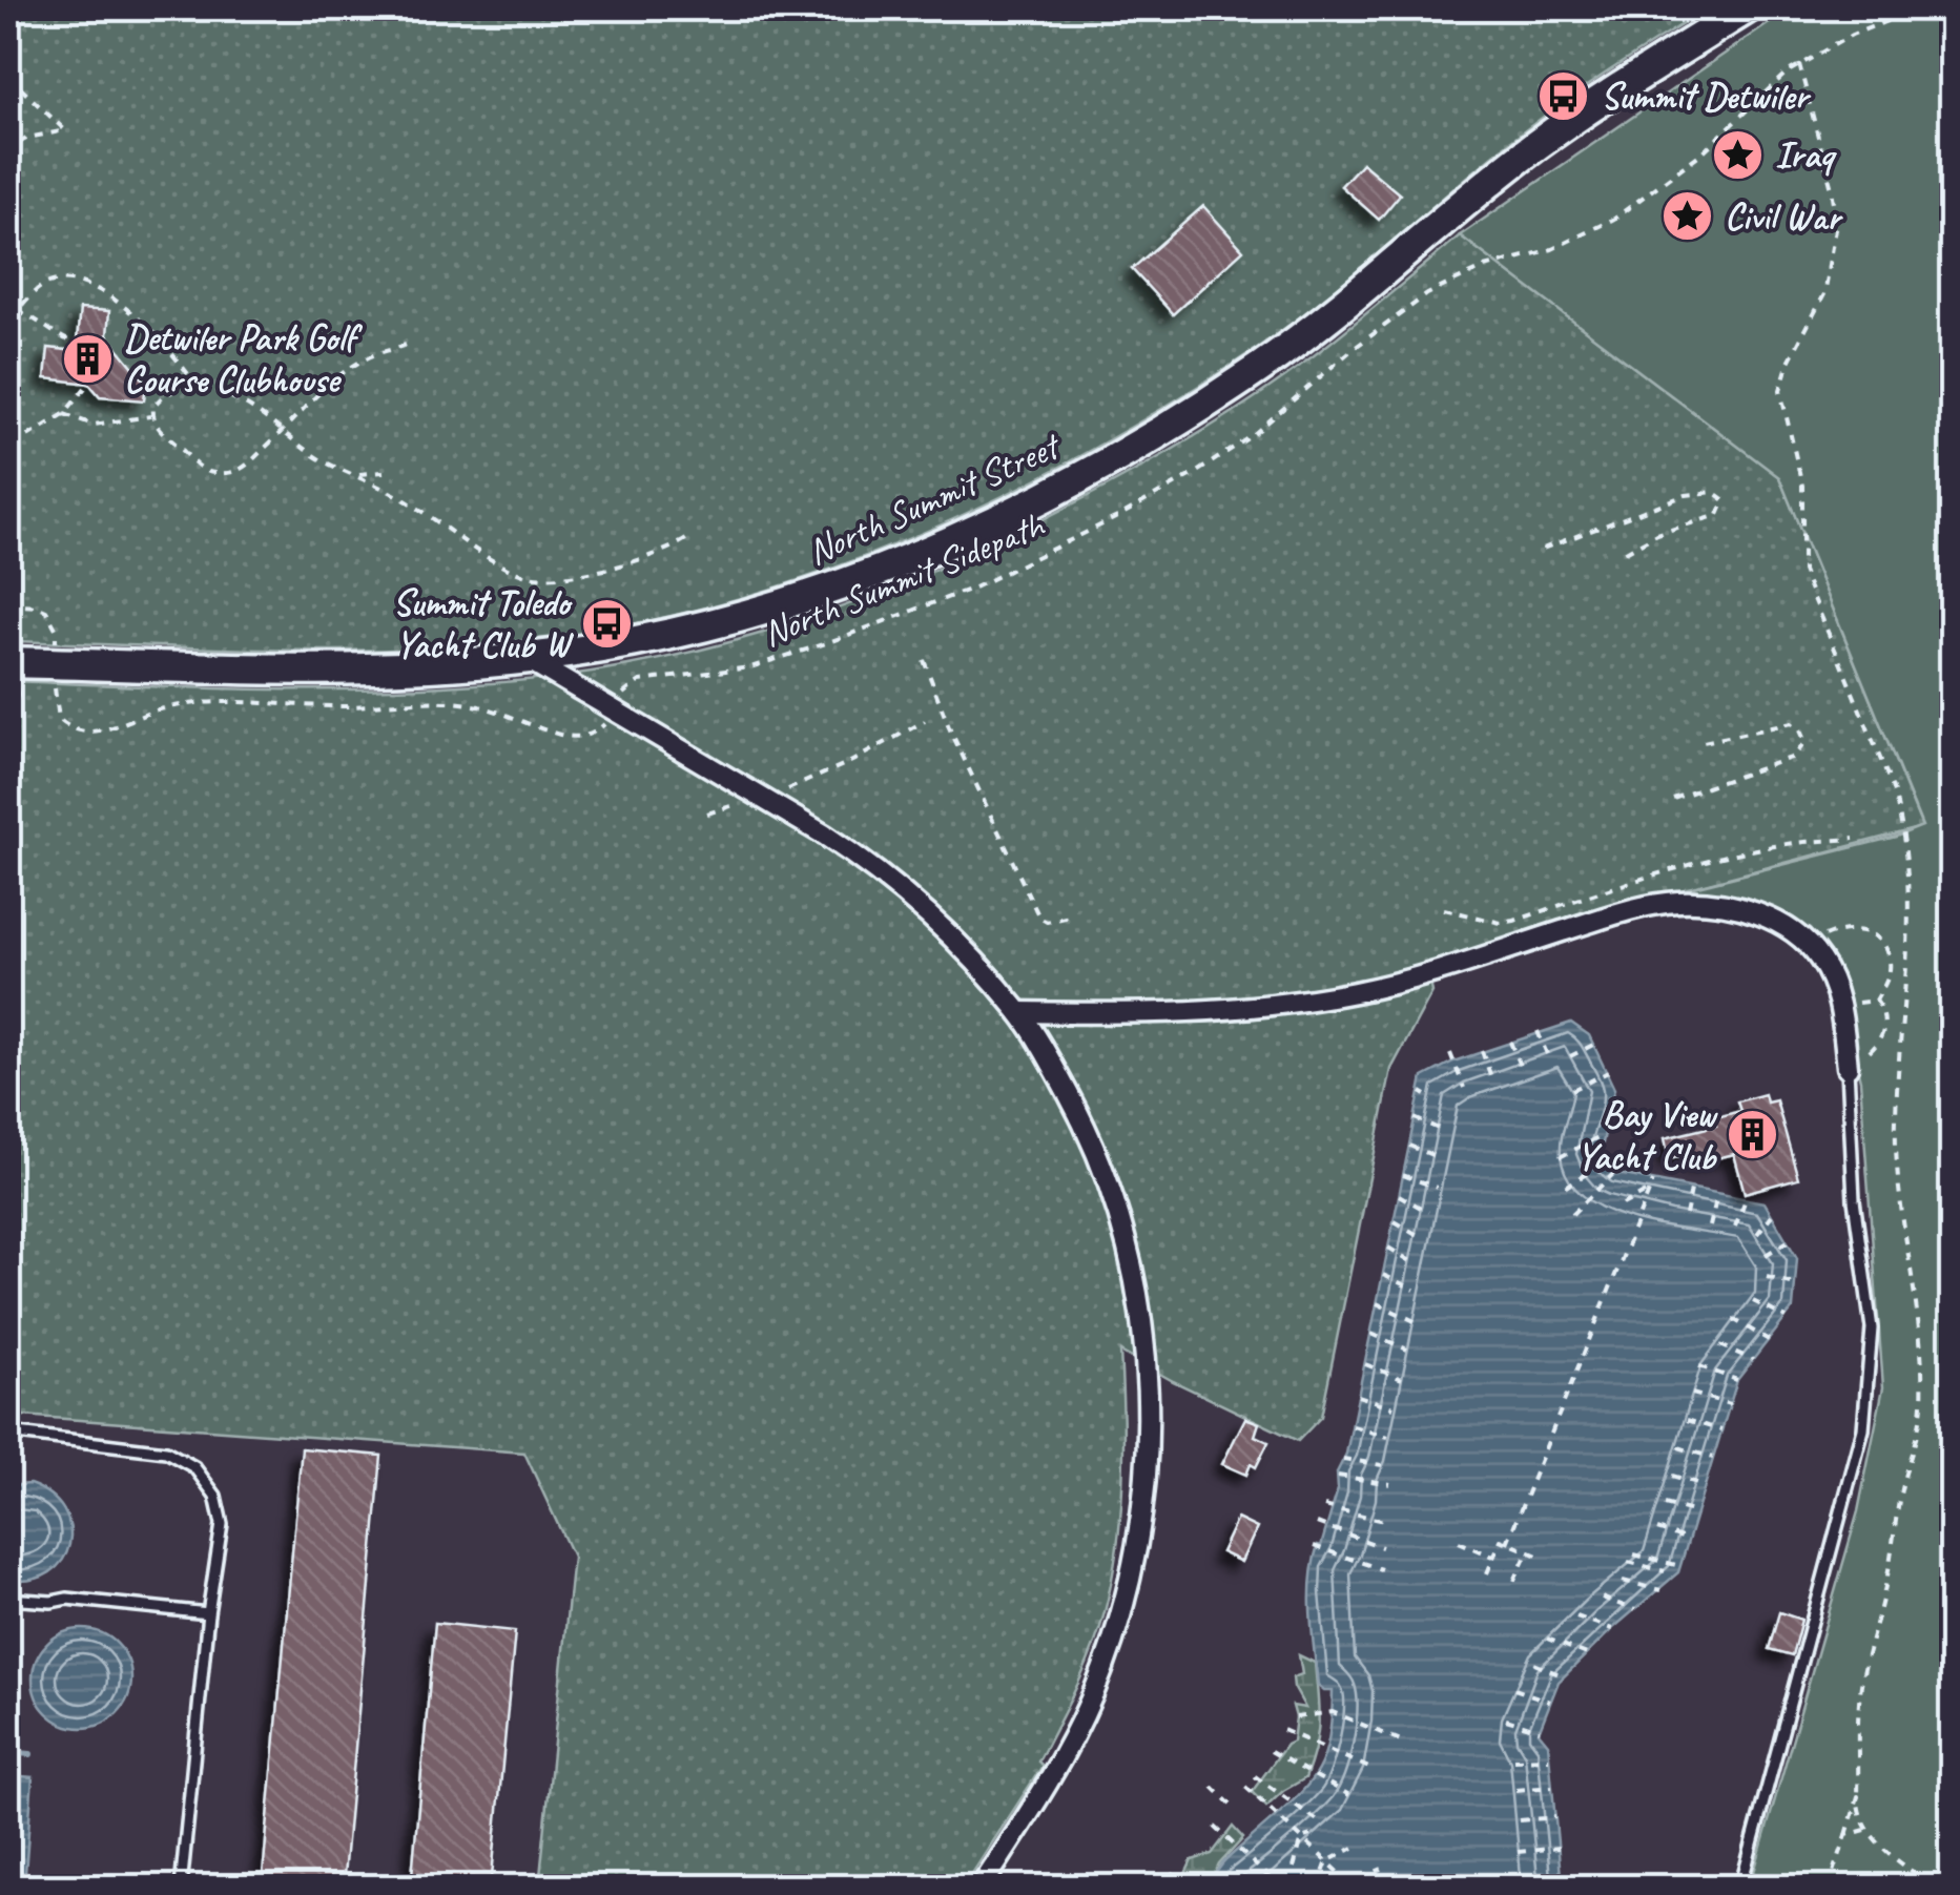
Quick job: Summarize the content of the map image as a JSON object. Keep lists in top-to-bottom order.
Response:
{
  "streets": {
    "main road": ["North Summit Street"],
    "path": ["North Summit Sidepath"]
  },
  "crossings": [
    ["North Summit Street", "North Summit Sidepath"]
  ],
  "places": {
    "bus stop": ["Summit Detwiler", "Summit Toledo Yacht Club W"],
    "place": ["Iraq", "Civil War"],
    "building": ["Detwiler Park Golf Course Clubhouse", "Bay View Yacht Club"]
  }
}
